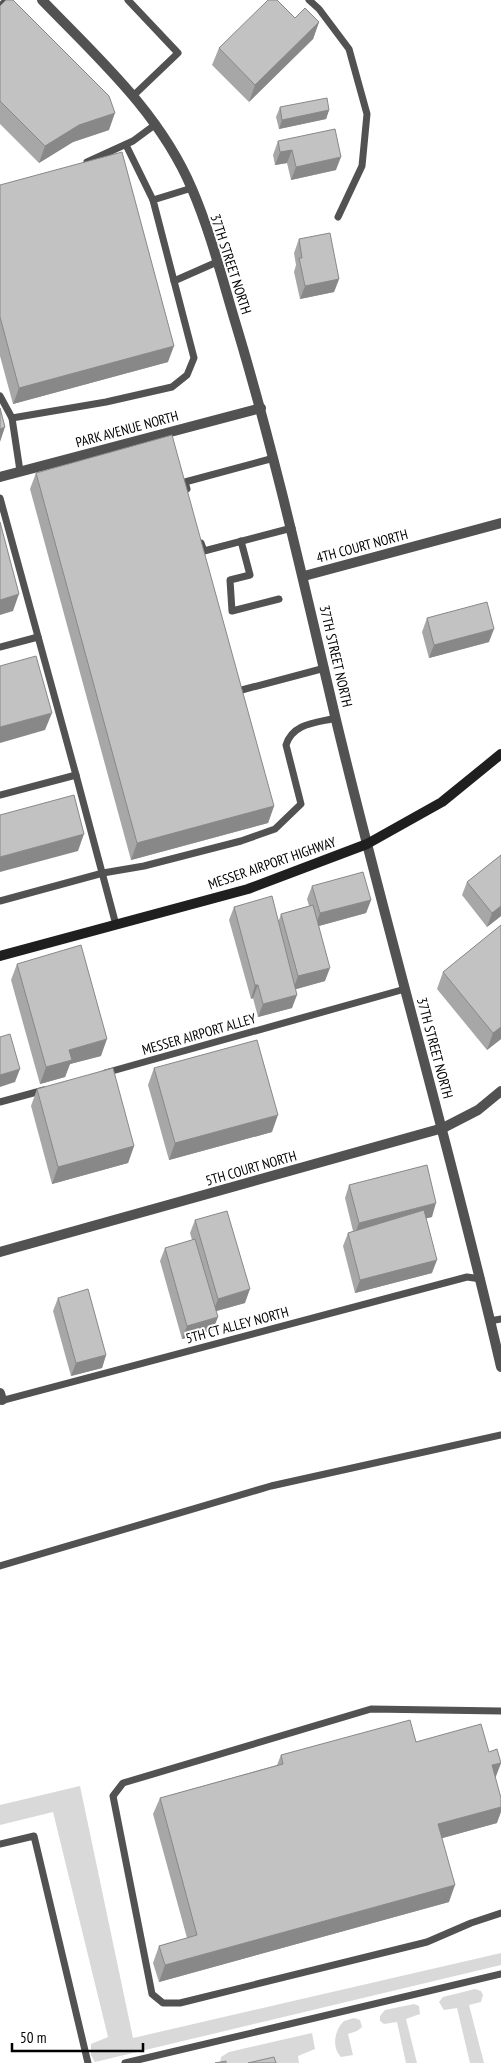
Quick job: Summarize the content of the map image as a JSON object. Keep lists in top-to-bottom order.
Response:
{
  "streets": {
    "main road": ["MESSER AIRPORT HIGHWAY"],
    "street": [
      "37TH STREET NORTH",
      "PARK AVENUE NORTH",
      "4TH COURT NORTH",
      "5TH COURT NORTH"
    ],
    "lane": ["MESSER AIRPORT ALLEY", "5TH CT ALLEY NORTH"]
  },
  "crossings": [
    ["37TH STREET NORTH", "PARK AVENUE NORTH"],
    ["37TH STREET NORTH", "4TH COURT NORTH"],
    ["37TH STREET NORTH", "MESSER AIRPORT HIGHWAY"],
    ["37TH STREET NORTH", "MESSER AIRPORT ALLEY"],
    ["37TH STREET NORTH", "5TH COURT NORTH"],
    ["37TH STREET NORTH", "5TH CT ALLEY NORTH"]
  ],
  "scale_bar": "50 m"
}
